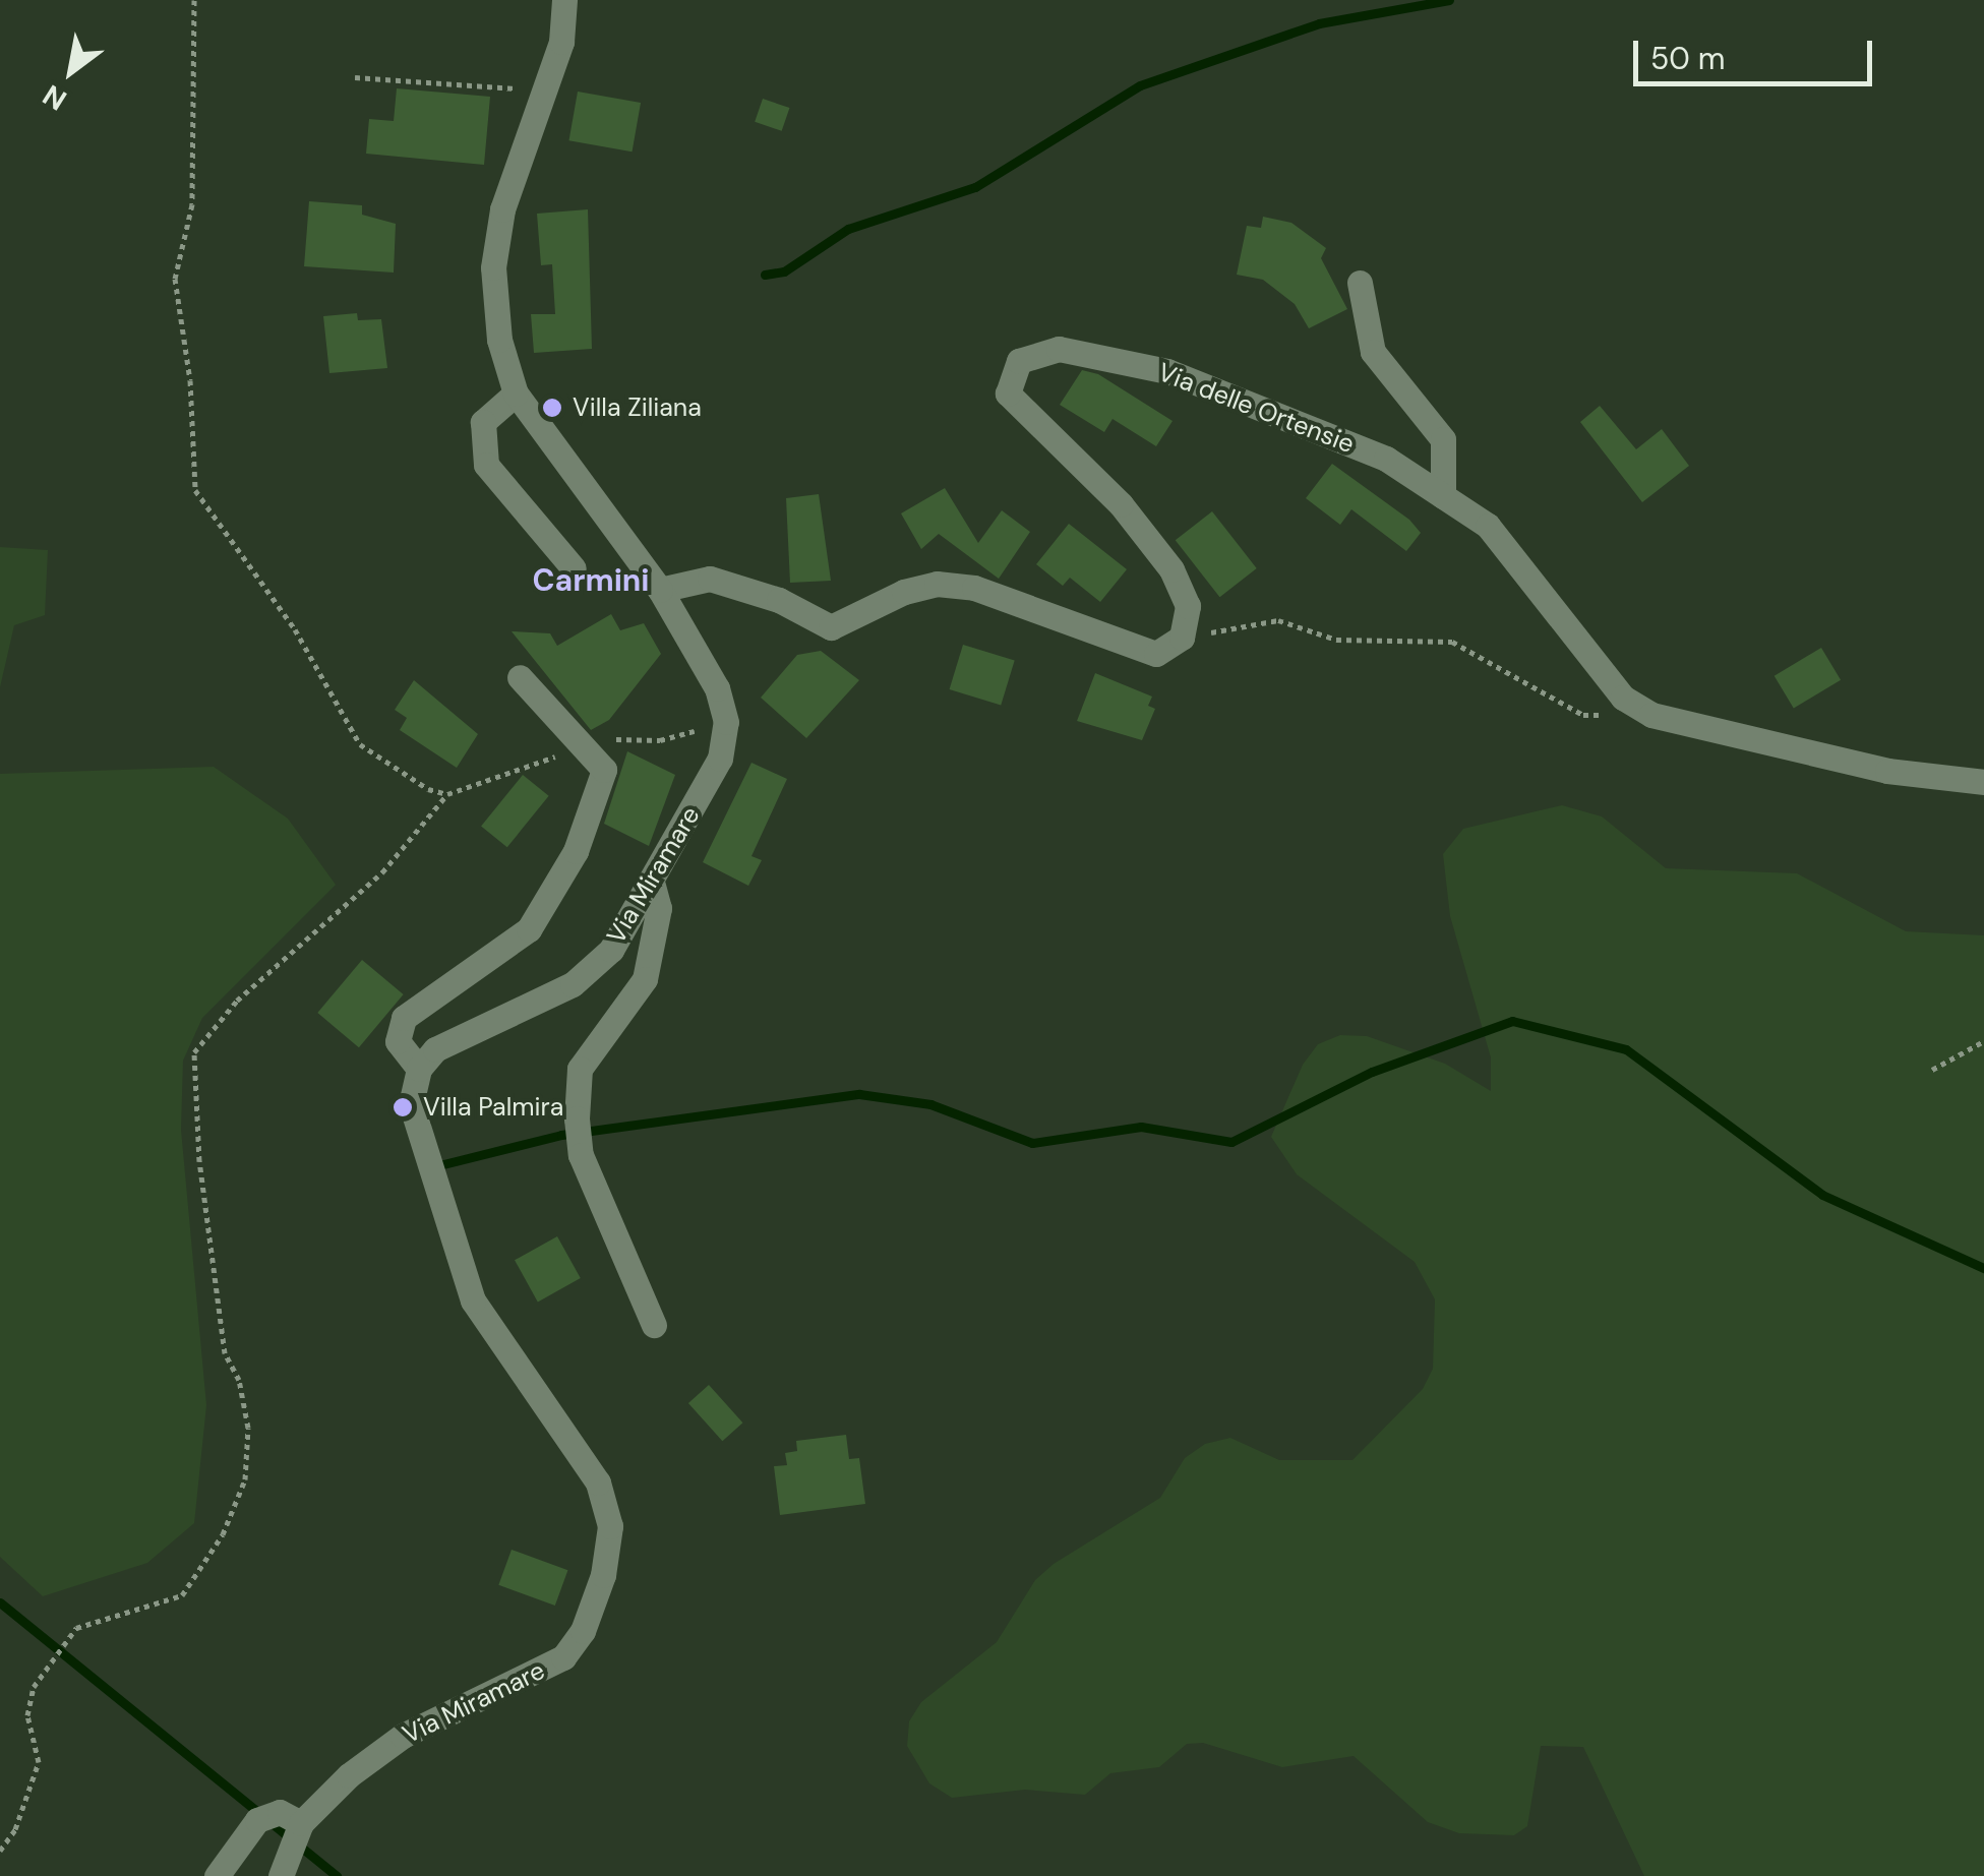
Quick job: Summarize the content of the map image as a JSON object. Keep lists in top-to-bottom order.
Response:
{
  "streets": {
    "street": ["Via delle Ortensie", "Via Miramare"]
  },
  "districts": ["Carmini"],
  "places": ["Villa Ziliana", "Villa Palmira"],
  "scale_bar": "50 m",
  "north": "bottom left"
}
